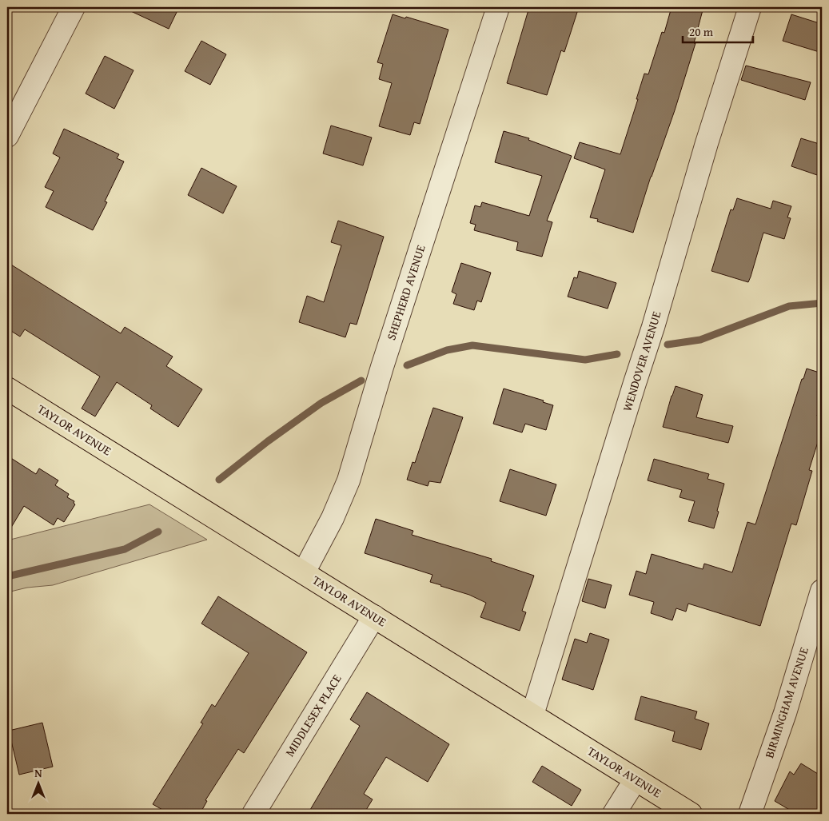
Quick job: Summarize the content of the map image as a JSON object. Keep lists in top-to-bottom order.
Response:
{
  "streets": {
    "main road": ["TAYLOR AVENUE"],
    "street": [
      "SHEPHERD AVENUE",
      "WENDOVER AVENUE",
      "BIRMINGHAM AVENUE",
      "MIDDLESEX PLACE"
    ]
  },
  "crossings": [
    ["SHEPHERD AVENUE", "TAYLOR AVENUE"],
    ["WENDOVER AVENUE", "TAYLOR AVENUE"],
    ["TAYLOR AVENUE", "MIDDLESEX PLACE"]
  ],
  "scale_bar": "20 m",
  "north": "top"
}
